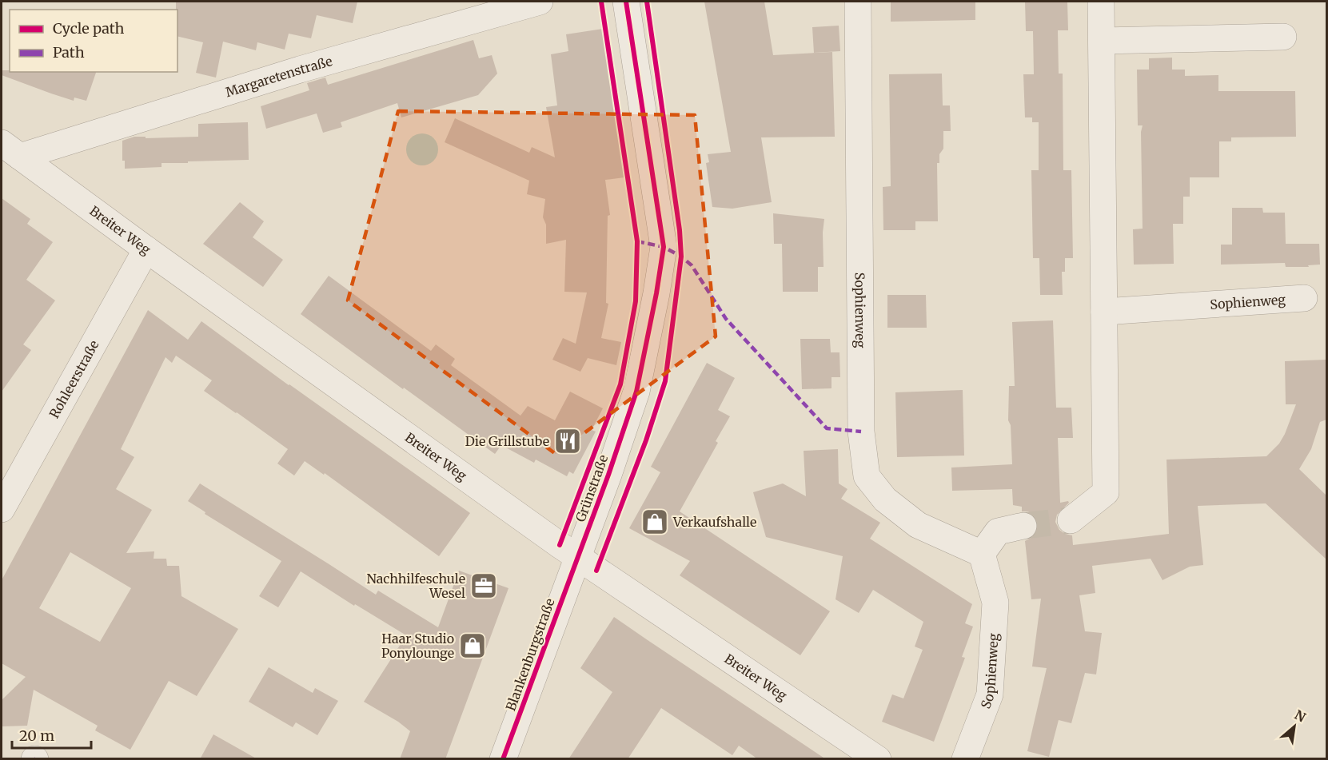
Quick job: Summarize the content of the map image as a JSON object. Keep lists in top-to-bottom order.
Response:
{
  "streets": {
    "street": [
      "Margaretenstraße",
      "Breiter Weg",
      "Sophienweg",
      "Rohleerstraße",
      "Grünstraße",
      "Blankenburgstraße"
    ]
  },
  "crossings": [
    ["Margaretenstraße", "Breiter Weg"],
    ["Breiter Weg", "Rohleerstraße"],
    ["Breiter Weg", "Grünstraße"],
    ["Breiter Weg", "Blankenburgstraße"],
    ["Grünstraße", "Blankenburgstraße"]
  ],
  "places": {
    "restaurant": ["Die Grillstube"],
    "shop": ["Verkaufshalle", "Haar Studio Ponylounge"],
    "office": ["Nachhilfeschule Wesel"]
  },
  "legend": ["Cycle path", "Path"],
  "scale_bar": "20 m",
  "north": "top right"
}
